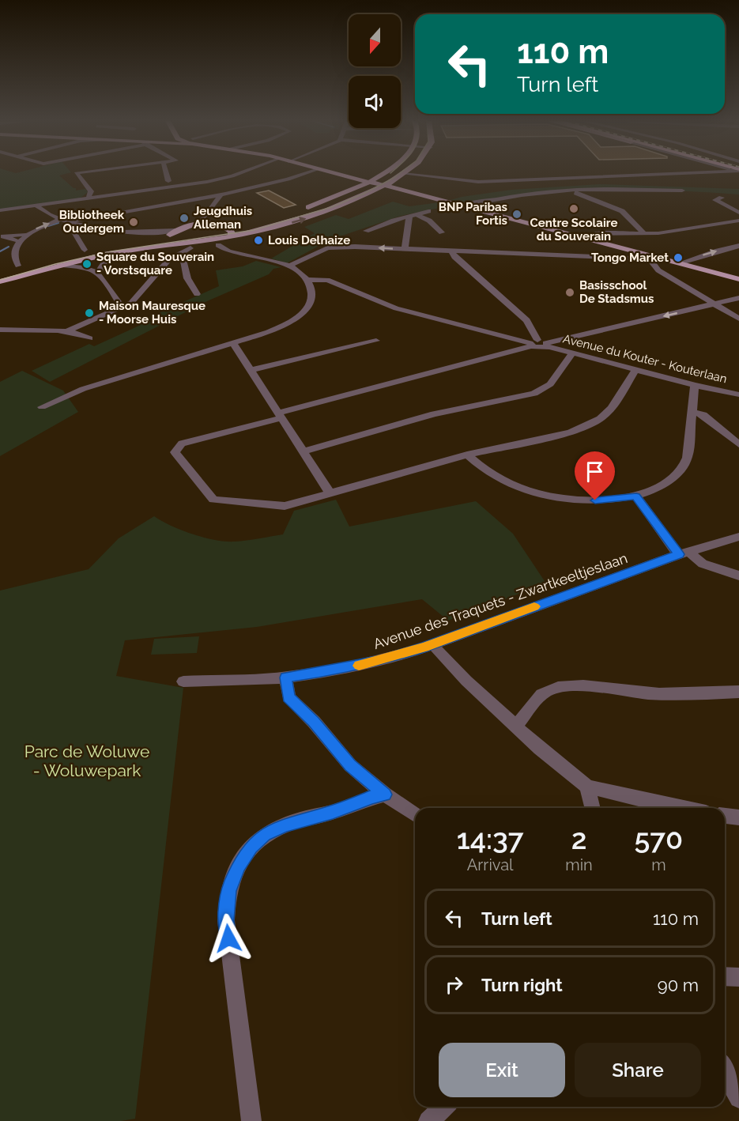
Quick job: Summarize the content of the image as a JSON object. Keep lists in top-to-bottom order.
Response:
{
  "streets": {
    "street": ["Avenue du Kouter - Kouterlaan", "Avenue des Traquets - Zwartkeeltjeslaan"]
  },
  "parks": ["Parc de Woluwe - Woluwepark"],
  "places": [
    "Centre Scolaire du Souverain",
    "BNP Paribas Fortis",
    "Jeugdhuis Alleman",
    "Bibliotheek Oudergem",
    "Louis Delhaize",
    "Tongo Market",
    "Square du Souverain - Vorstsquare",
    "Basisschool De Stadsmus",
    "Maison Mauresque - Moorse Huis"
  ],
  "north": "bottom",
  "page": {
    "turn": ["110 m", "Turn left"],
    "eta": [
      "14:37",
      "Arrival",
      "2",
      "min",
      "570",
      "m"
    ],
    "list": [
      {
        "name": "Turn left",
        "value": "110 m"
      },
      {
        "name": "Turn right",
        "value": "90 m"
      }
    ],
    "buttons": ["Exit", "Share"]
  }
}
